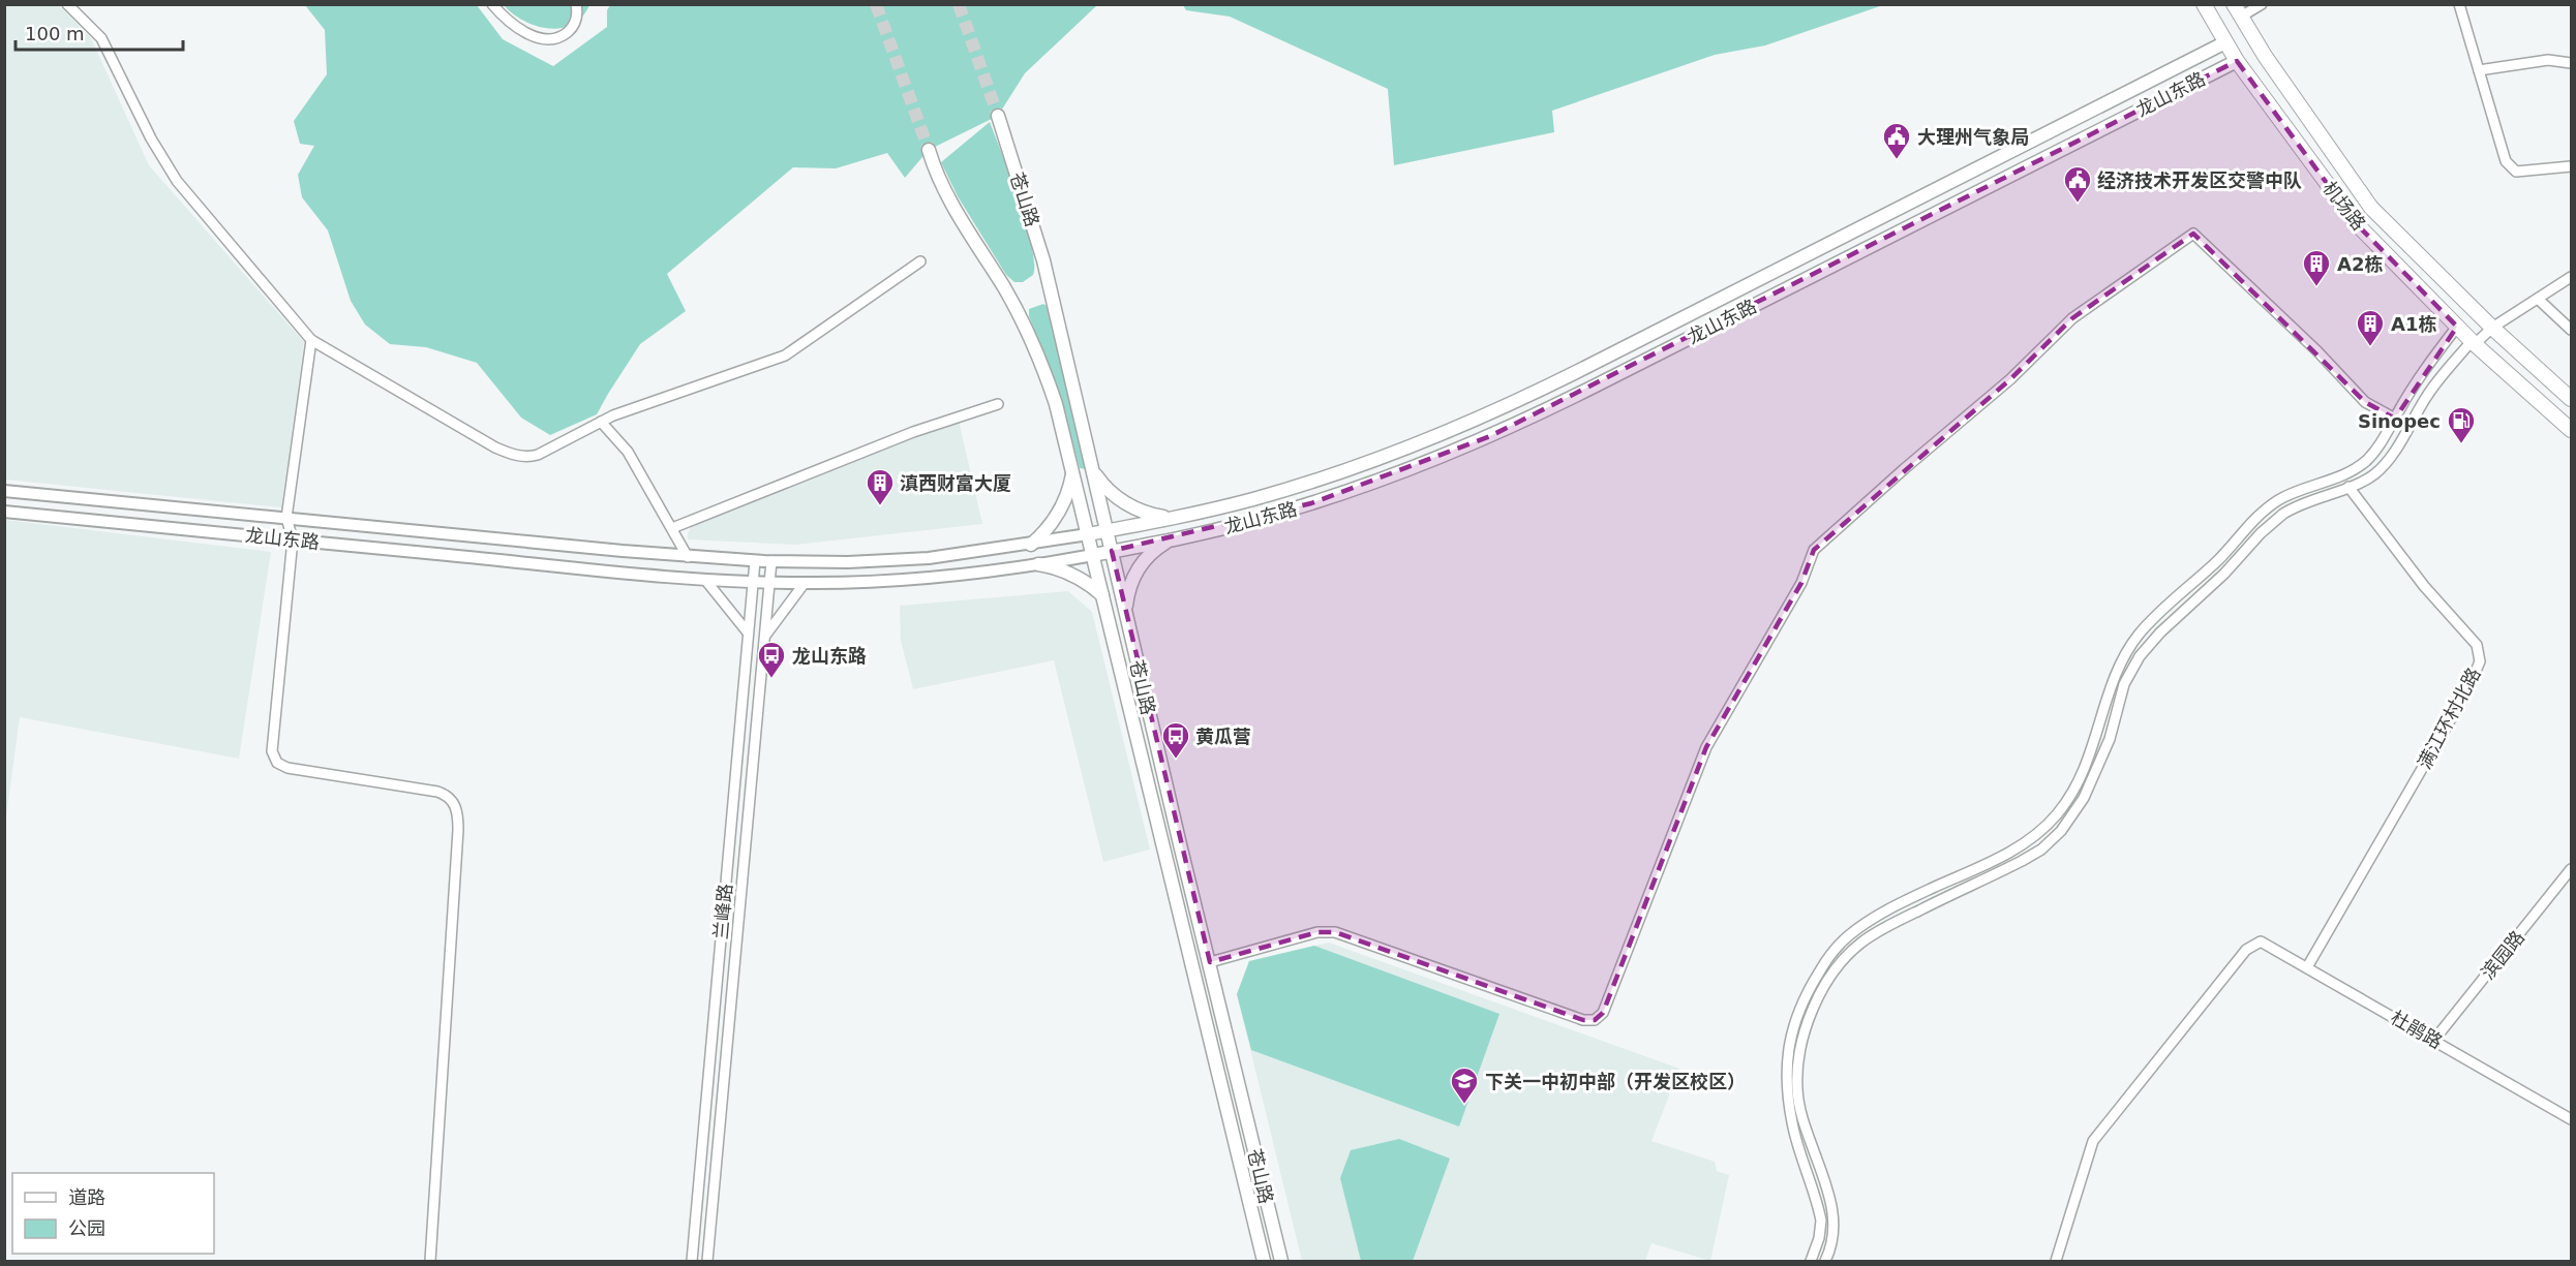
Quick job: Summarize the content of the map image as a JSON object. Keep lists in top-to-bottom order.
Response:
{
  "streets": {
    "main road": ["龙山东路", "苍山路", "机场路"],
    "street": [
      "满江环村北路",
      "兰峰路",
      "滨园路",
      "杜鹃路"
    ]
  },
  "crossings": [
    ["龙山东路", "苍山路"],
    ["龙山东路", "机场路"],
    ["龙山东路", "兰峰路"],
    ["满江环村北路", "杜鹃路"],
    ["滨园路", "杜鹃路"]
  ],
  "places": {
    "public building": ["大理州气象局", "经济技术开发区交警中队"],
    "building": ["A2栋", "A1栋", "滇西财富大厦"],
    "fuel station": ["Sinopec"],
    "bus stop": ["龙山东路", "黄瓜营"],
    "school or university": ["下关一中初中部（开发区校区）"]
  },
  "legend": ["道路", "公园"],
  "scale_bar": "100 m"
}
